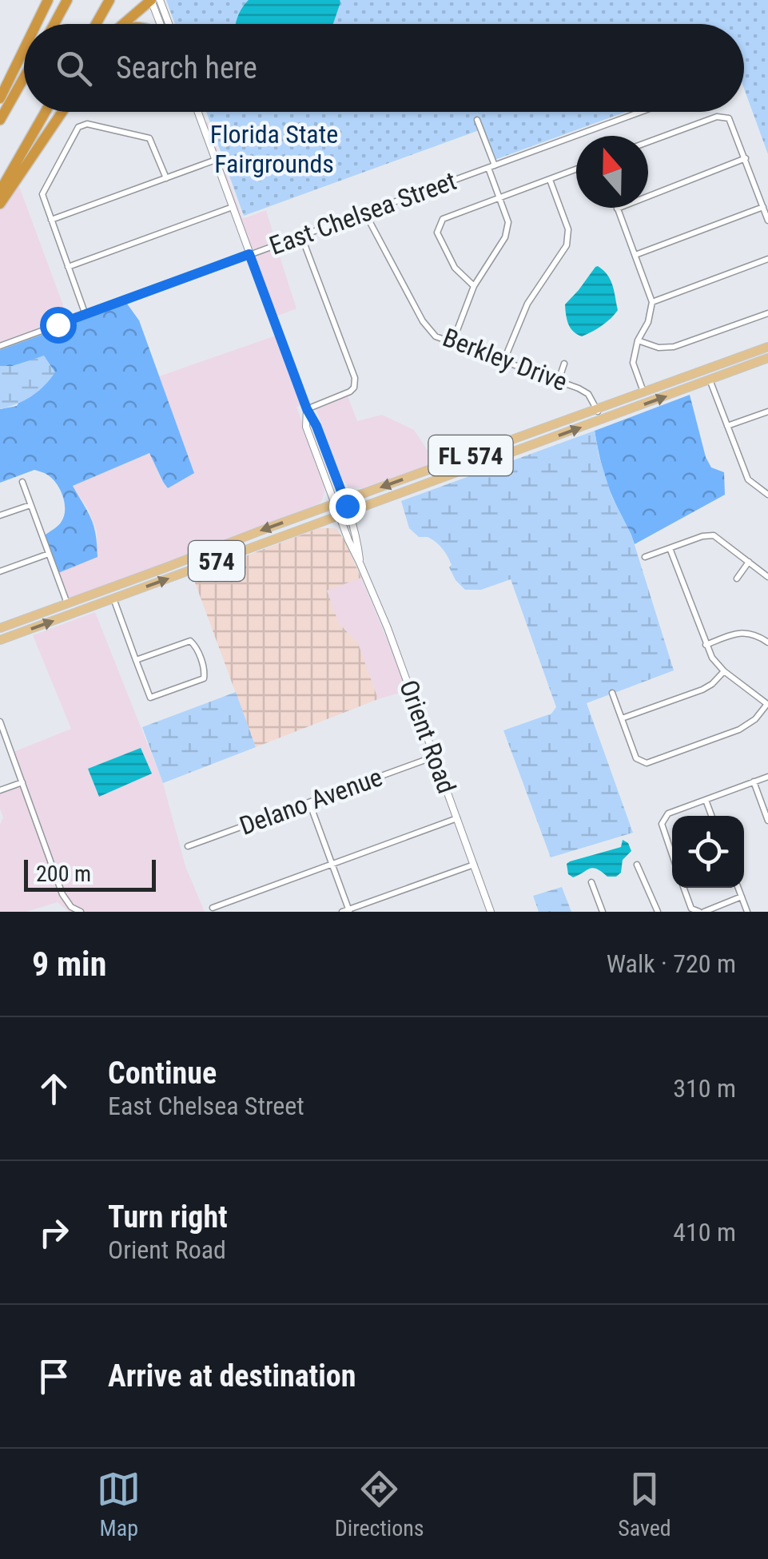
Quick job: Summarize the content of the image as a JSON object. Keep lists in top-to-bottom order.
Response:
{
  "streets": {
    "main road": ["FL 574", "574"],
    "street": [
      "East Chelsea Street",
      "Berkley Drive",
      "Orient Road",
      "Delano Avenue"
    ]
  },
  "crossings": [
    ["East Chelsea Street", "Berkley Drive"],
    ["East Chelsea Street", "Orient Road"],
    ["Berkley Drive", "FL 574"],
    ["Berkley Drive", "574"],
    ["FL 574", "Orient Road"],
    ["574", "Orient Road"],
    ["Orient Road", "Delano Avenue"]
  ],
  "parks": ["Florida State Fairgrounds"],
  "scale_bar": "200 m",
  "north": "top",
  "page": {
    "search": "Search here",
    "scale": "200 m",
    "heading": ["9 min", "Walk · 720 m"],
    "list": [
      ["Continue", "East Chelsea Street", "310 m"],
      ["Turn right", "Orient Road", "410 m"],
      "Arrive at destination"
    ],
    "nav": ["Map", "Directions", "Saved"]
  }
}
